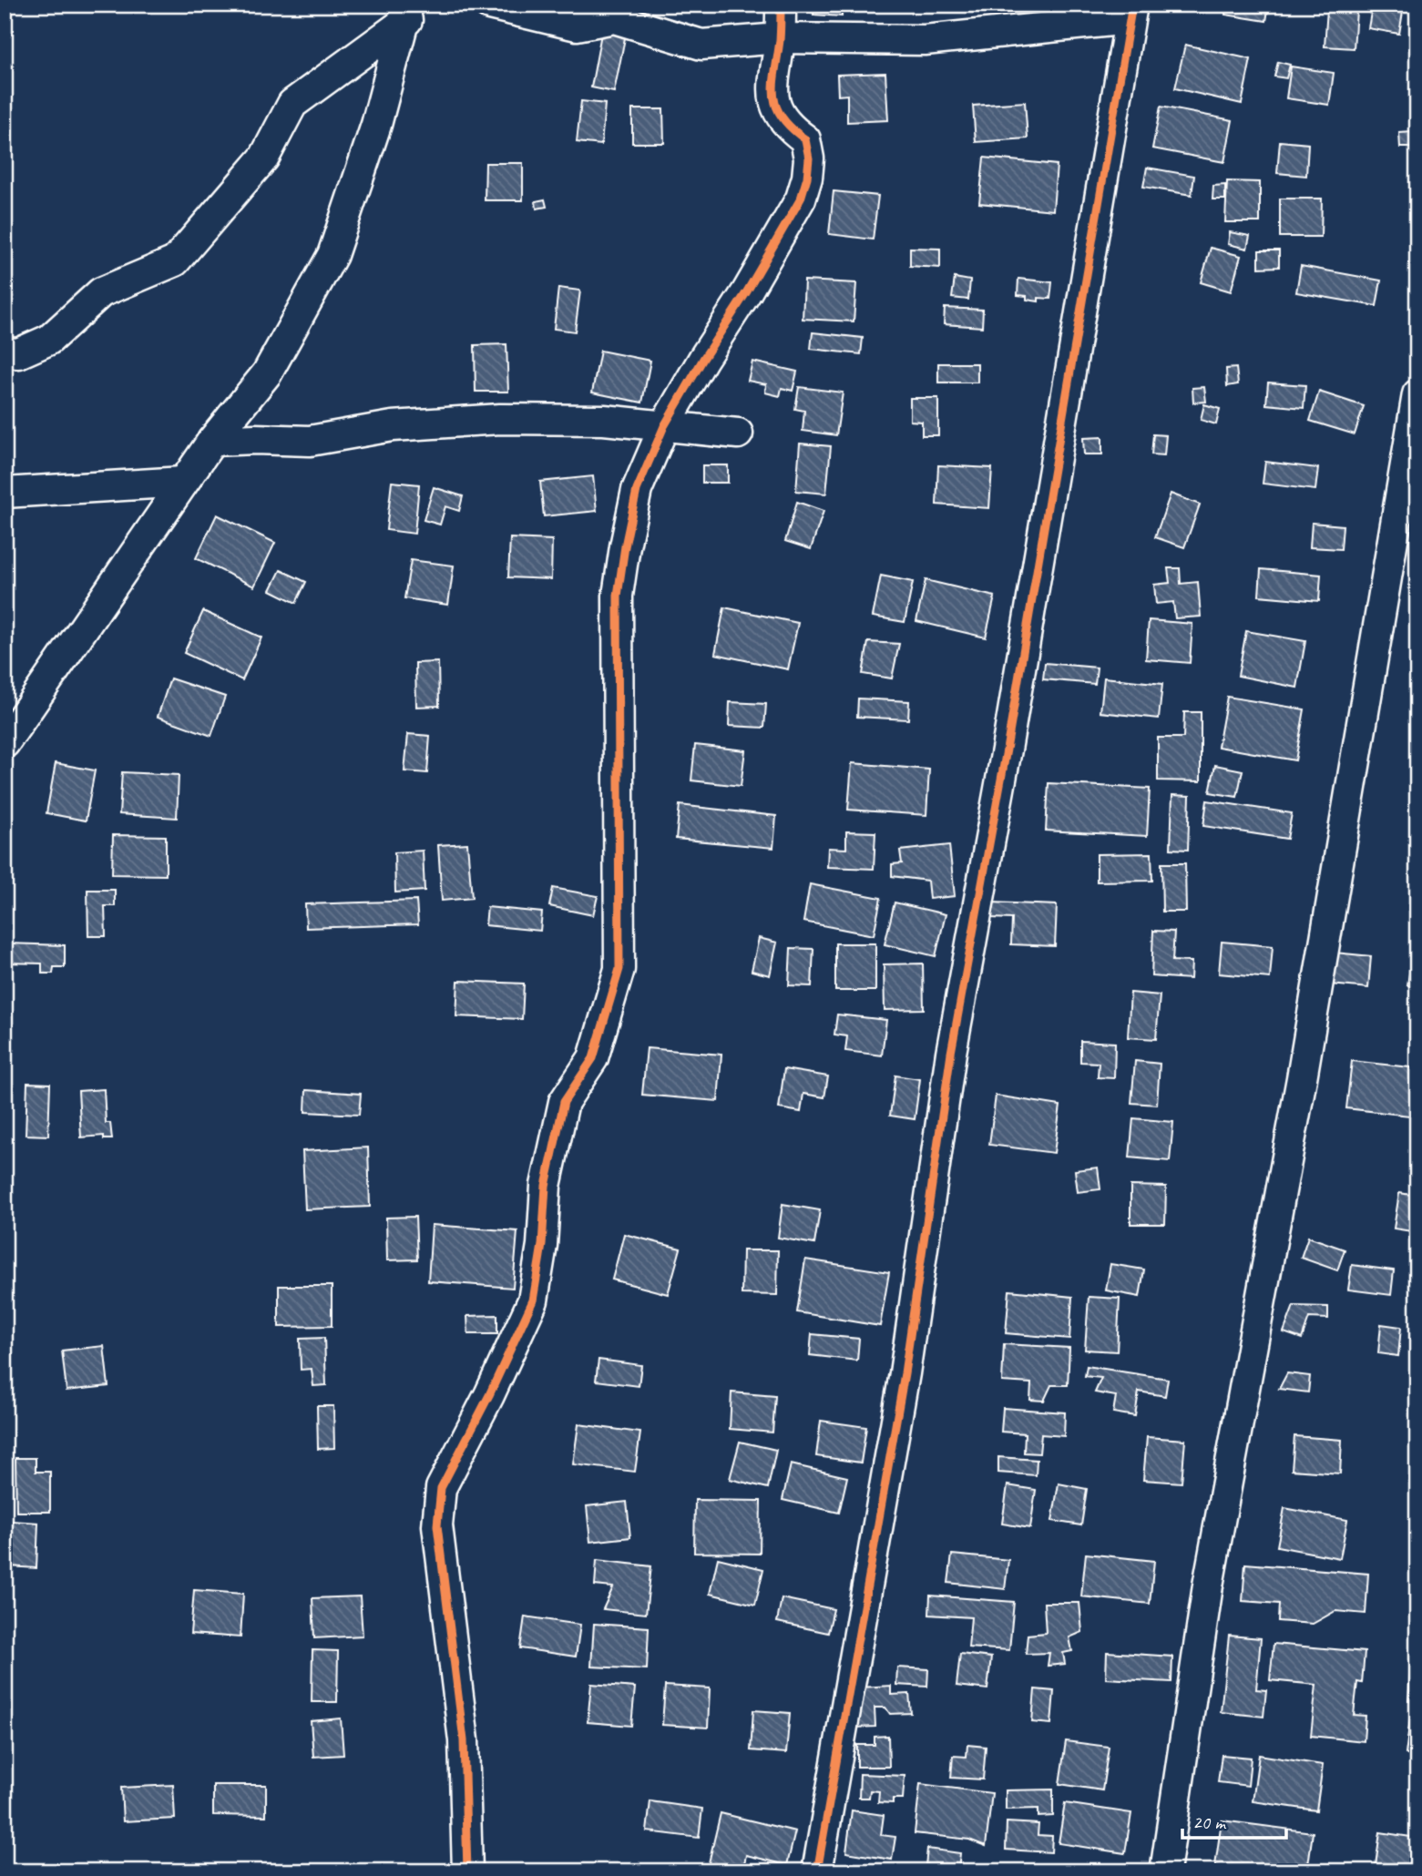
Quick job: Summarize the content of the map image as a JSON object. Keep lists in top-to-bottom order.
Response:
{
  "scale_bar": "20 m"
}
